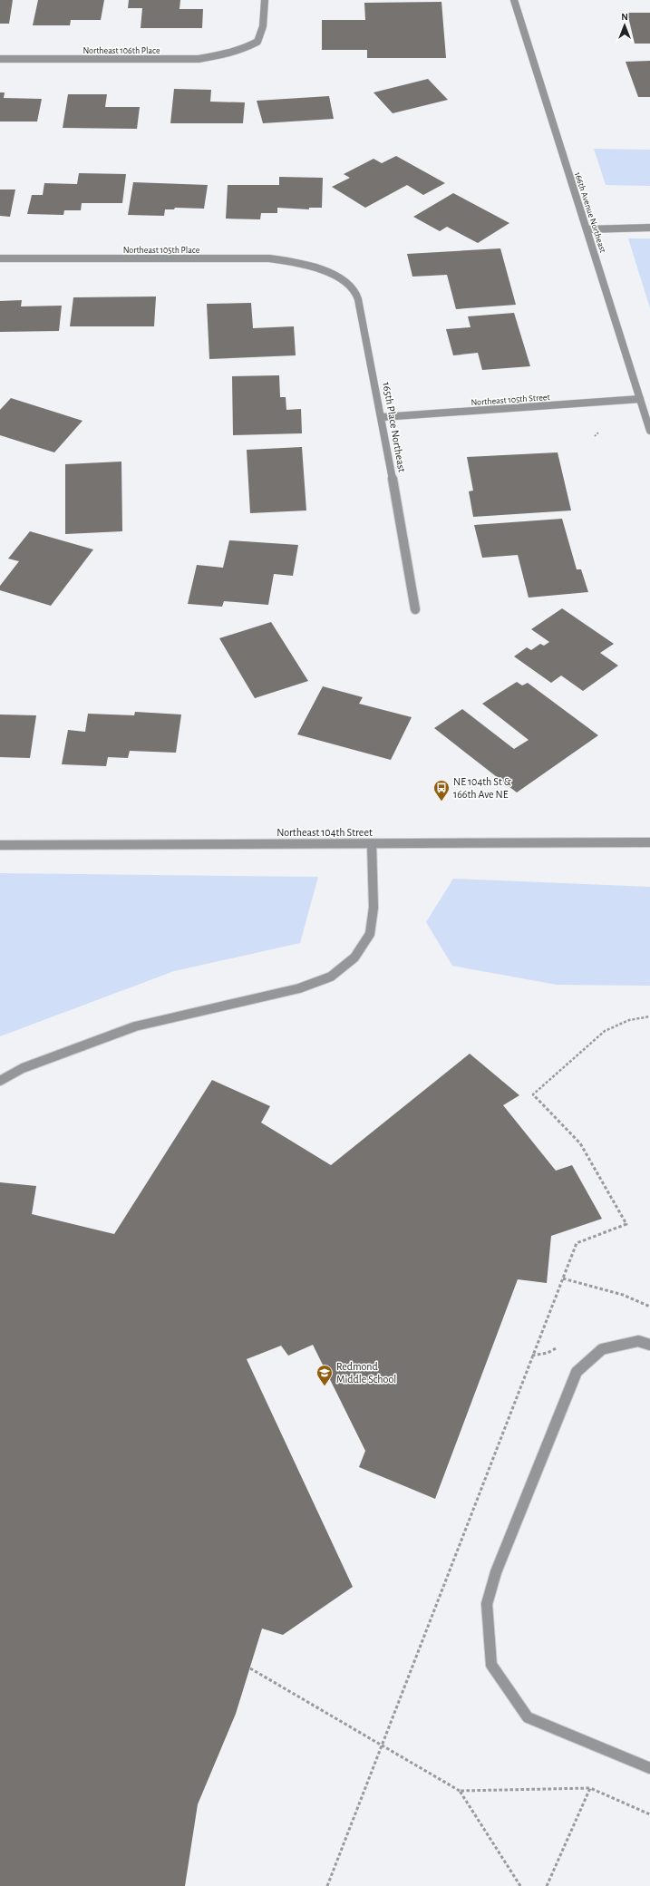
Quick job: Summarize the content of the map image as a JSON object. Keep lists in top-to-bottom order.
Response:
{
  "streets": {
    "street": [
      "Northeast 106th Place",
      "166th Avenue Northeast",
      "Northeast 105th Place",
      "Northeast 105th Street",
      "165th Place Northeast",
      "Northeast 104th Street"
    ]
  },
  "crossings": [
    ["166th Avenue Northeast", "Northeast 105th Street"],
    ["Northeast 105th Place", "165th Place Northeast"],
    ["Northeast 105th Street", "165th Place Northeast"]
  ],
  "places": {
    "bus stop": ["NE 104th St & 166th Ave NE"],
    "school or university": ["Redmond Middle School"]
  },
  "north": "top"
}
